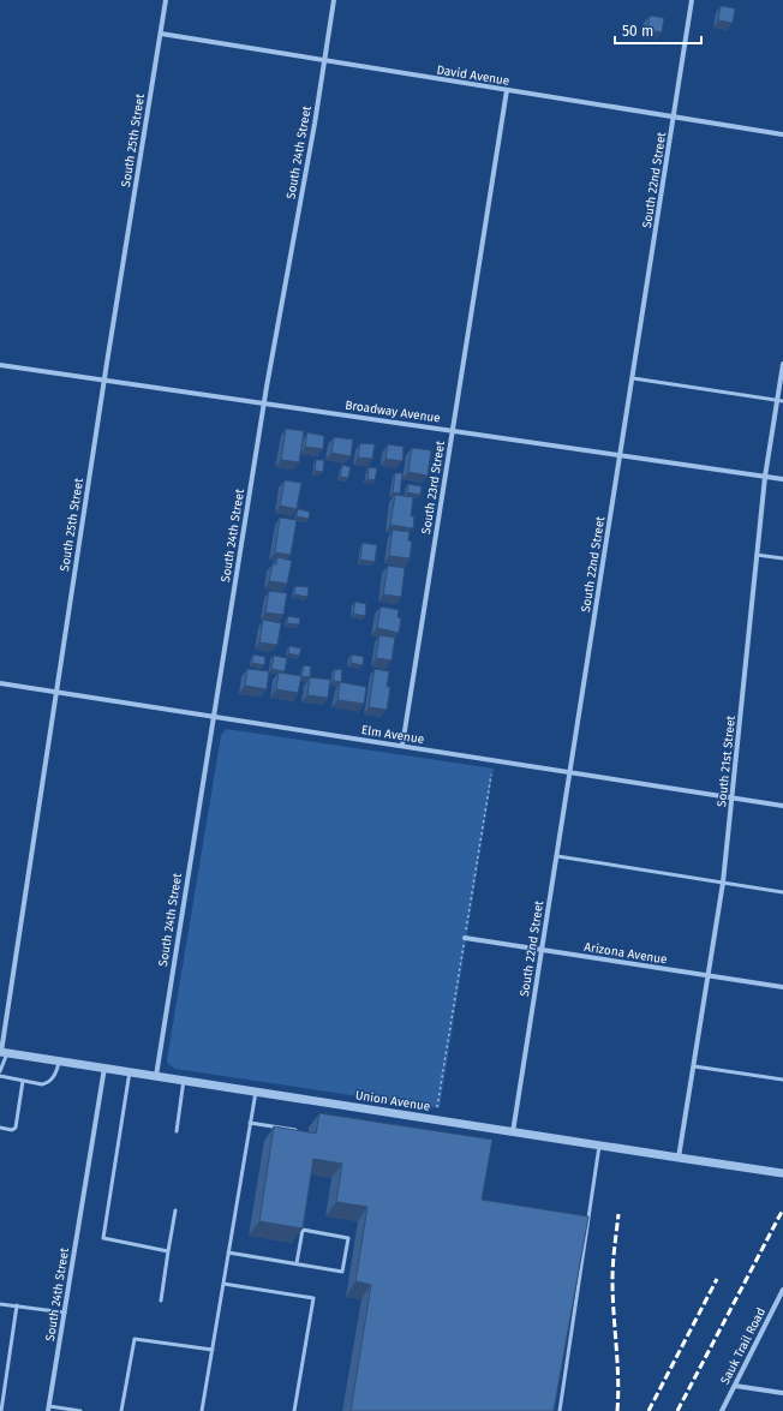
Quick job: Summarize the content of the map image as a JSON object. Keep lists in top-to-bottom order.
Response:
{
  "streets": {
    "street": [
      "David Avenue",
      "South 25th Street",
      "South 24th Street",
      "South 22nd Street",
      "Broadway Avenue",
      "South 23rd Street",
      "Elm Avenue",
      "South 21st Street",
      "Arizona Avenue",
      "Union Avenue",
      "Sauk Trail Road"
    ]
  },
  "crossings": [
    ["David Avenue", "South 25th Street"],
    ["David Avenue", "South 24th Street"],
    ["David Avenue", "South 22nd Street"],
    ["David Avenue", "South 23rd Street"],
    ["South 25th Street", "Broadway Avenue"],
    ["South 25th Street", "Elm Avenue"],
    ["South 25th Street", "Union Avenue"],
    ["South 24th Street", "Broadway Avenue"],
    ["South 24th Street", "Elm Avenue"],
    ["South 24th Street", "Union Avenue"],
    ["South 22nd Street", "Broadway Avenue"],
    ["South 22nd Street", "Elm Avenue"],
    ["South 22nd Street", "Arizona Avenue"],
    ["South 22nd Street", "Union Avenue"],
    ["Broadway Avenue", "South 23rd Street"],
    ["Broadway Avenue", "South 21st Street"],
    ["South 23rd Street", "Elm Avenue"],
    ["Elm Avenue", "South 21st Street"],
    ["South 21st Street", "Arizona Avenue"],
    ["South 21st Street", "Union Avenue"]
  ],
  "scale_bar": "50 m"
}
